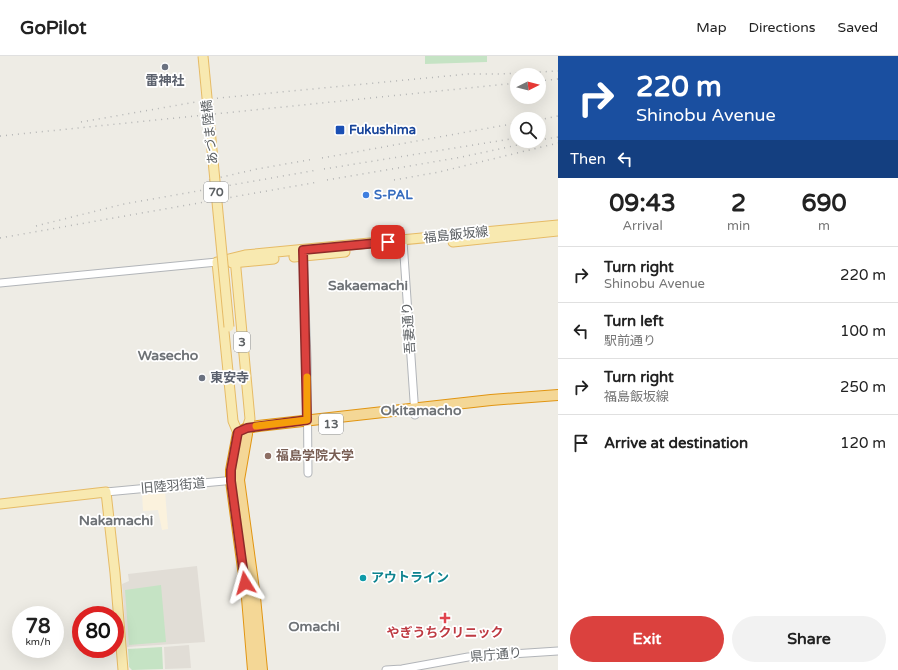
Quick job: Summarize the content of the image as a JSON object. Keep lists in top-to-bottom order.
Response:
{
  "streets": {
    "highway": ["13"],
    "main road": [
      "あづま陸橋",
      "70",
      "福島飯坂線",
      "3"
    ],
    "street": ["吾妻通り", "旧陸羽街道", "県庁通り"]
  },
  "crossings": [
    ["あづま陸橋", "70"],
    ["70", "3"],
    ["70", "13"],
    ["福島飯坂線", "吾妻通り"],
    ["福島飯坂線", "3"],
    ["吾妻通り", "13"],
    ["3", "13"]
  ],
  "districts": [
    "Sakaemachi",
    "Wasecho",
    "Okitamacho",
    "Nakamachi",
    "Omachi"
  ],
  "places": {
    "other": [
      "雷神社",
      "S-PAL",
      "東安寺",
      "福島学院大学",
      "アウトライン"
    ],
    "transit": ["Fukushima"],
    "health": ["やぎうちクリニック"]
  },
  "north": "right",
  "page": {
    "header": "GoPilot",
    "nav": ["Map", "Directions", "Saved"],
    "turn": ["220 m", "Shinobu Avenue"],
    "then": "Then",
    "eta": [
      "09:43",
      "Arrival",
      "2",
      "min",
      "690",
      "m"
    ],
    "list": [
      {
        "name": "Turn right",
        "note": "Shinobu Avenue",
        "value": "220 m"
      },
      {
        "name": "Turn left",
        "note": "駅前通り",
        "value": "100 m"
      },
      {
        "name": "Turn right",
        "note": "福島飯坂線",
        "value": "250 m"
      },
      {
        "name": "Arrive at destination",
        "value": "120 m"
      }
    ],
    "speed": "78 km/h",
    "limit": "80",
    "buttons": ["Exit", "Share"]
  }
}
